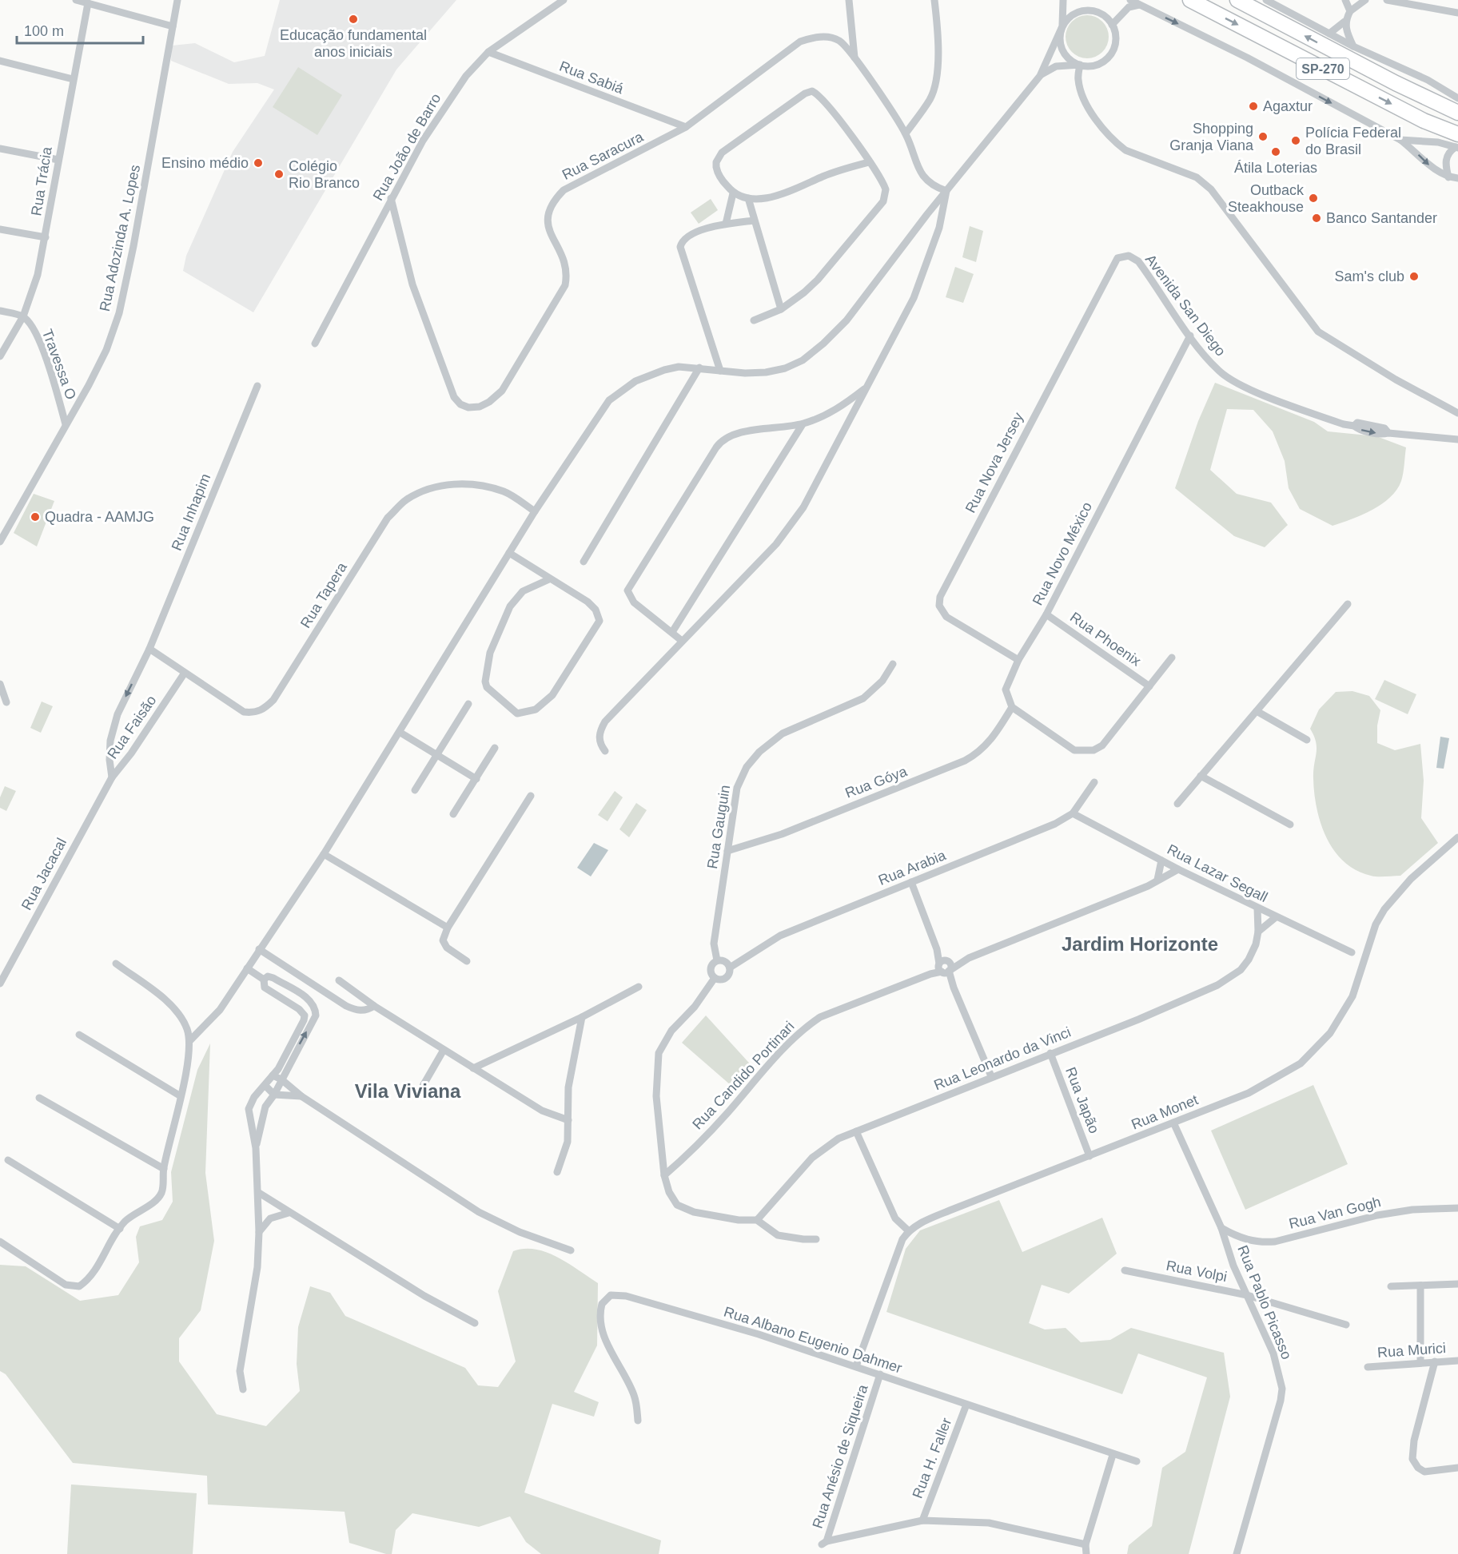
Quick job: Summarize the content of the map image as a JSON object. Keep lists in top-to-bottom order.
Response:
{
  "streets": {
    "highway": ["SP-270"],
    "street": [
      "Rua Sabiá",
      "Rua João de Barro",
      "Rua Saracura",
      "Rua Trácia",
      "Rua Adozinda A. Lopes",
      "Avenida San Diego",
      "Travessa O",
      "Rua Nova Jersey",
      "Rua Inhapim",
      "Rua Novo México",
      "Rua Tapera",
      "Rua Phoenix",
      "Rua Faisão",
      "Rua Góya",
      "Rua Gauguin",
      "Rua Arabia",
      "Rua Lazar Segall",
      "Rua Jacacal",
      "Rua Leonardo da Vinci",
      "Rua Candido Portinari",
      "Rua Japão",
      "Rua Monet",
      "Rua Van Gogh",
      "Rua Volpi",
      "Rua Pablo Picasso",
      "Rua Albano Eugenio Dahmer",
      "Rua Murici",
      "Rua Anésio de Siqueira",
      "Rua H. Faller"
    ]
  },
  "crossings": [
    ["Rua Sabiá", "Rua João de Barro"],
    ["Rua Sabiá", "Rua Saracura"],
    ["Rua João de Barro", "Rua Saracura"],
    ["Rua Trácia", "Travessa O"],
    ["Rua Adozinda A. Lopes", "Travessa O"],
    ["Avenida San Diego", "Rua Nova Jersey"],
    ["Avenida San Diego", "Rua Novo México"],
    ["Rua Nova Jersey", "Rua Novo México"],
    ["Rua Inhapim", "Rua Tapera"],
    ["Rua Inhapim", "Rua Faisão"],
    ["Rua Novo México", "Rua Phoenix"],
    ["Rua Novo México", "Rua Góya"],
    ["Rua Tapera", "Rua Faisão"],
    ["Rua Faisão", "Rua Jacacal"],
    ["Rua Góya", "Rua Gauguin"],
    ["Rua Gauguin", "Rua Arabia"],
    ["Rua Arabia", "Rua Lazar Segall"],
    ["Rua Arabia", "Rua Candido Portinari"],
    ["Rua Lazar Segall", "Rua Leonardo da Vinci"],
    ["Rua Lazar Segall", "Rua Candido Portinari"],
    ["Rua Leonardo da Vinci", "Rua Japão"],
    ["Rua Japão", "Rua Monet"],
    ["Rua Monet", "Rua Pablo Picasso"],
    ["Rua Van Gogh", "Rua Pablo Picasso"],
    ["Rua Volpi", "Rua Pablo Picasso"],
    ["Rua Albano Eugenio Dahmer", "Rua Anésio de Siqueira"],
    ["Rua Albano Eugenio Dahmer", "Rua H. Faller"],
    ["Rua Anésio de Siqueira", "Rua H. Faller"]
  ],
  "districts": ["Jardim Horizonte", "Vila Viviana"],
  "places": [
    "Educação fundamental anos iniciais",
    "Agaxtur",
    "Shopping Granja Viana",
    "Polícia Federal do Brasil",
    "Átila Loterias",
    "Ensino médio",
    "Colégio Rio Branco",
    "Outback Steakhouse",
    "Banco Santander",
    "Sam's club",
    "Quadra - AAMJG"
  ],
  "scale_bar": "100 m"
}
